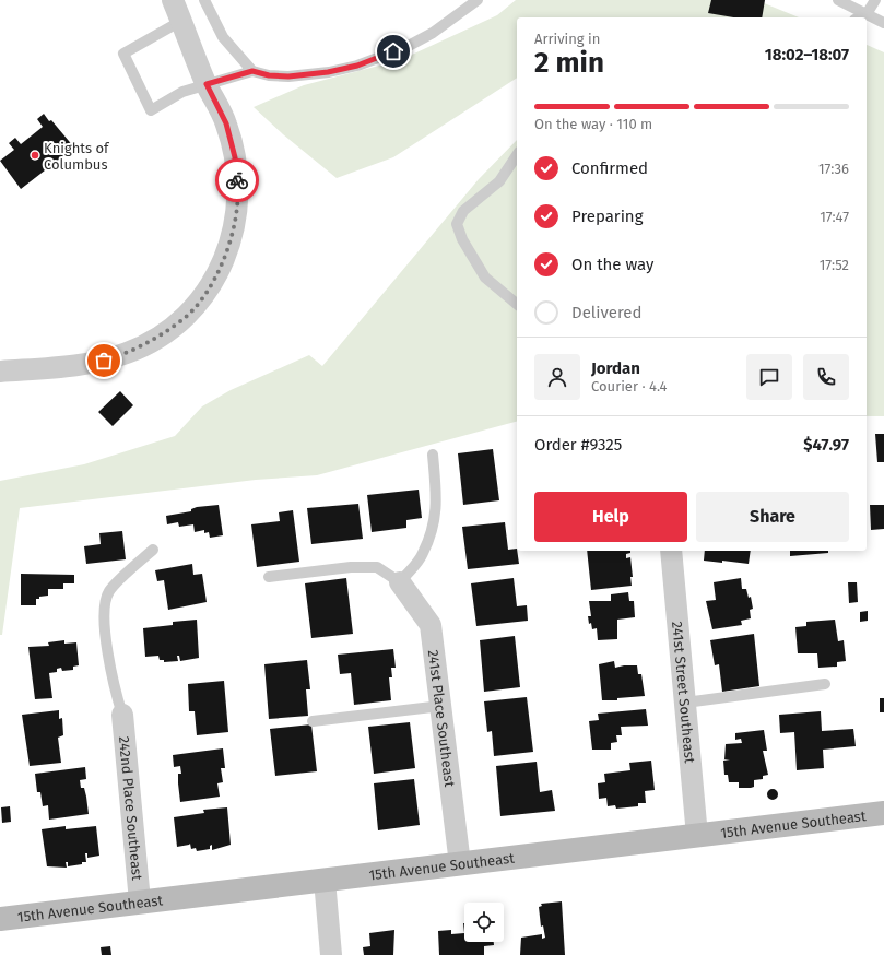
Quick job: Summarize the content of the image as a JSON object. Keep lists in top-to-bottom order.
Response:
{
  "streets": {
    "street": [
      "241st Street Southeast",
      "241st Place Southeast",
      "242nd Place Southeast",
      "15th Avenue Southeast"
    ]
  },
  "crossings": [
    ["241st Street Southeast", "15th Avenue Southeast"],
    ["241st Place Southeast", "15th Avenue Southeast"],
    ["242nd Place Southeast", "15th Avenue Southeast"]
  ],
  "places": ["Knights of Columbus"],
  "page": {
    "heading": ["2 min", "Arriving in", "18:02–18:07"],
    "panel": [
      "Jordan",
      "Courier · 4.4",
      "Order #9325",
      "$47.97"
    ],
    "bar": "On the way · 110 m",
    "list": [
      ["Confirmed", "17:36"],
      ["Preparing", "17:47"],
      ["On the way", "17:52"],
      "Delivered"
    ],
    "buttons": ["Help", "Share"]
  }
}
